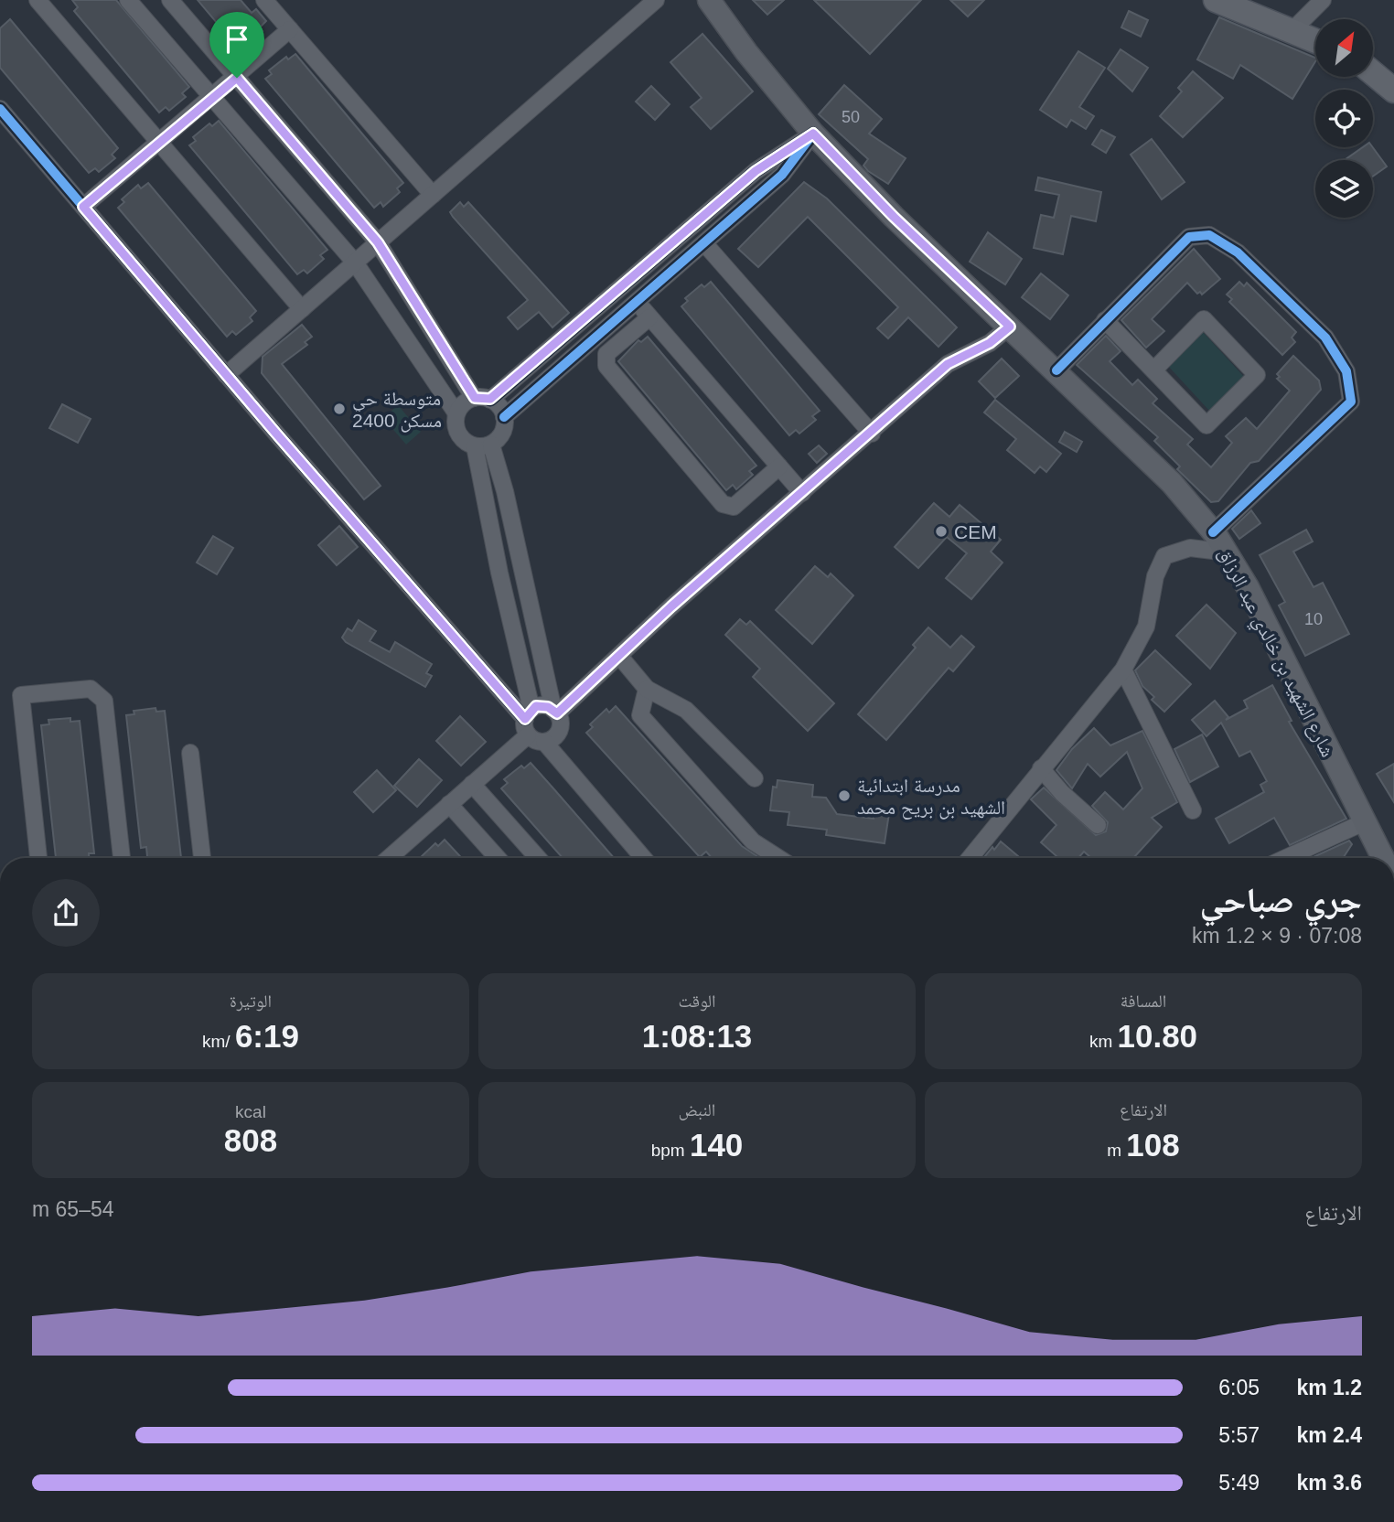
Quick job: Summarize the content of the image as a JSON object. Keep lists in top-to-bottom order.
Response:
{
  "streets": {
    "main road": ["شارع الشهيد بن خالدي عبد الرزاق"]
  },
  "places": ["متوسطة حي 2400 مسكن", "CEM", "مدرسة ابتدائية الشهيد بن بريح محمد"],
  "house_numbers": ["50", "10"],
  "north": "top right",
  "page": {
    "heading": ["جري صباحي", "07:08 · 9 × 1.2 km"],
    "stats": [
      ["المسافة", "10.80 km"],
      ["الوقت", "1:08:13"],
      ["الوتيرة", "6:19 /km"],
      ["الارتفاع", "108 m"],
      ["النبض", "140 bpm"],
      ["kcal", "808"]
    ],
    "chart": ["الارتفاع", "54–65 m"],
    "list": [
      {
        "name": "1.2 km",
        "note": "6:05"
      },
      {
        "name": "2.4 km",
        "note": "5:57"
      },
      {
        "name": "3.6 km",
        "note": "5:49"
      }
    ]
  }
}
